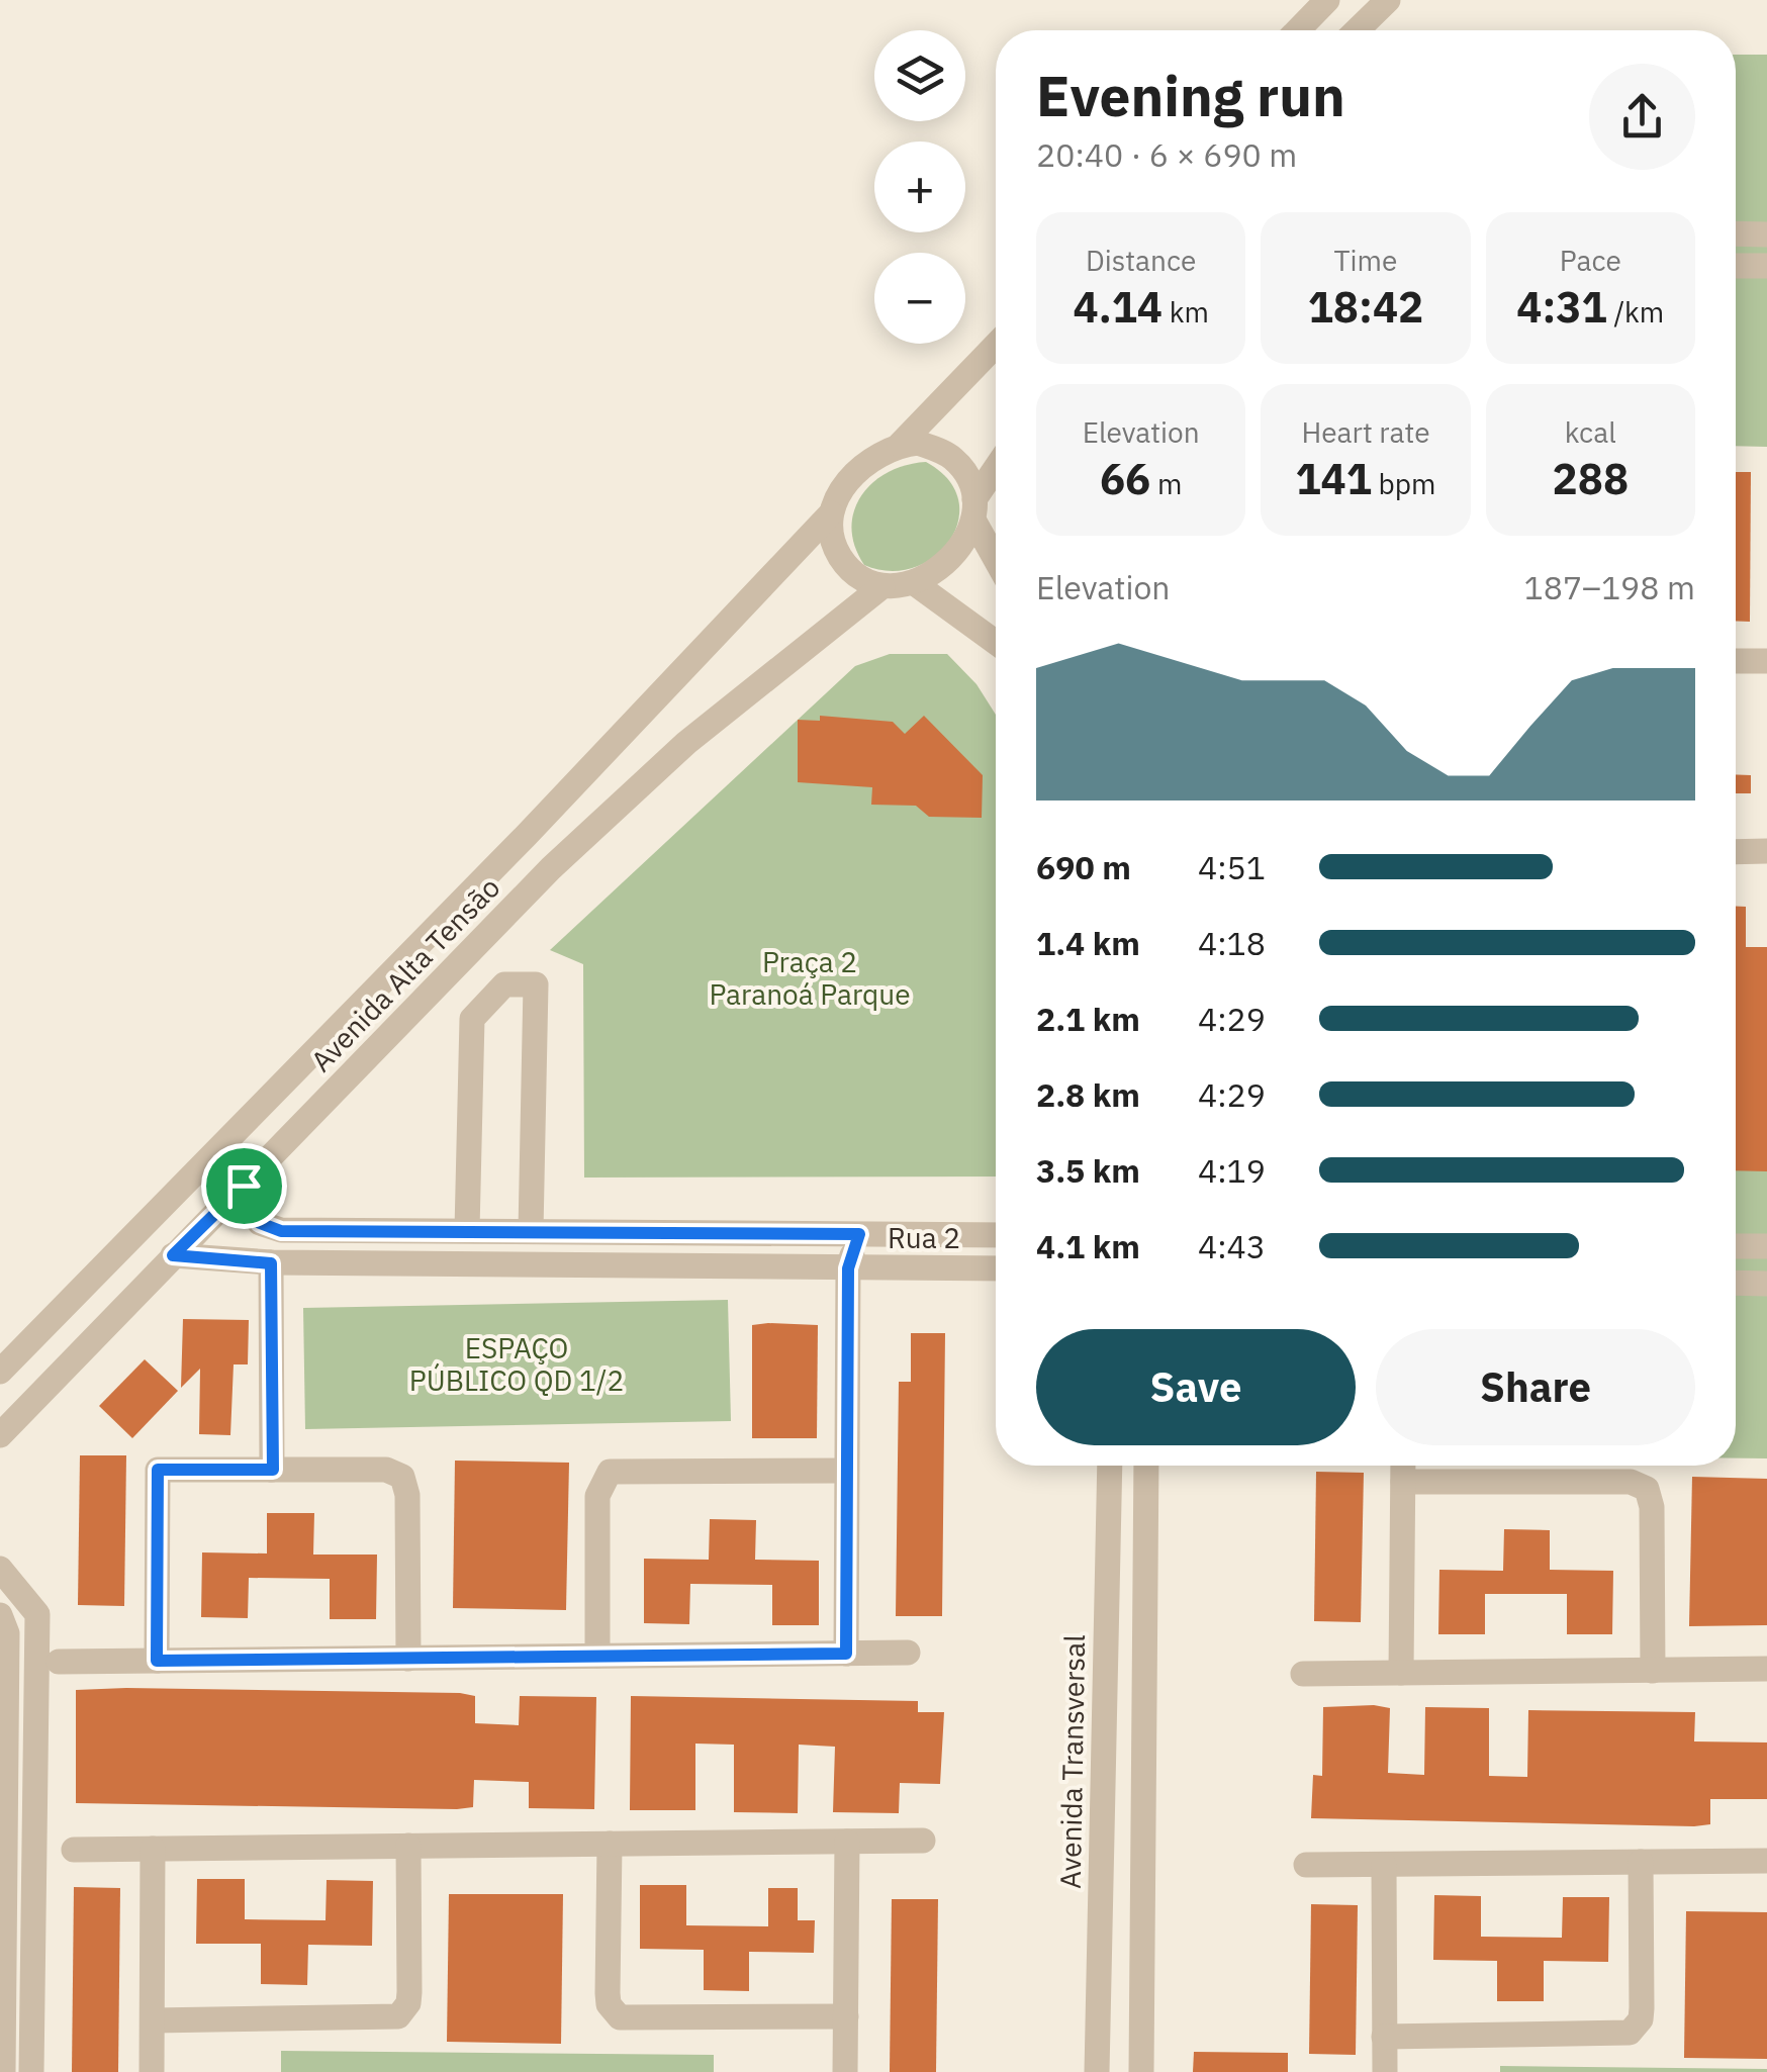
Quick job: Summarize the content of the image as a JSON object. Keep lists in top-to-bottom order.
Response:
{
  "streets": {
    "street": ["Avenida Alta Tensão", "Rua 2", "Avenida Transversal"]
  },
  "crossings": [
    ["Avenida Alta Tensão", "Rua 2"]
  ],
  "parks": ["Praça 2 Paranoá Parque", "ESPAÇO PÚBLICO QD 1/2"],
  "page": {
    "map_buttons": ["+", "−"],
    "heading": ["Evening run", "20:40 · 6 × 690 m"],
    "stats": [
      ["Distance", "4.14 km"],
      ["Time", "18:42"],
      ["Pace", "4:31 /km"],
      ["Elevation", "66 m"],
      ["Heart rate", "141 bpm"],
      ["kcal", "288"]
    ],
    "chart": ["Elevation", "187–198 m"],
    "list": [
      {
        "name": "690 m",
        "note": "4:51"
      },
      {
        "name": "1.4 km",
        "note": "4:18"
      },
      {
        "name": "2.1 km",
        "note": "4:29"
      },
      {
        "name": "2.8 km",
        "note": "4:29"
      },
      {
        "name": "3.5 km",
        "note": "4:19"
      },
      {
        "name": "4.1 km",
        "note": "4:43"
      }
    ],
    "buttons": ["Save", "Share"]
  }
}
